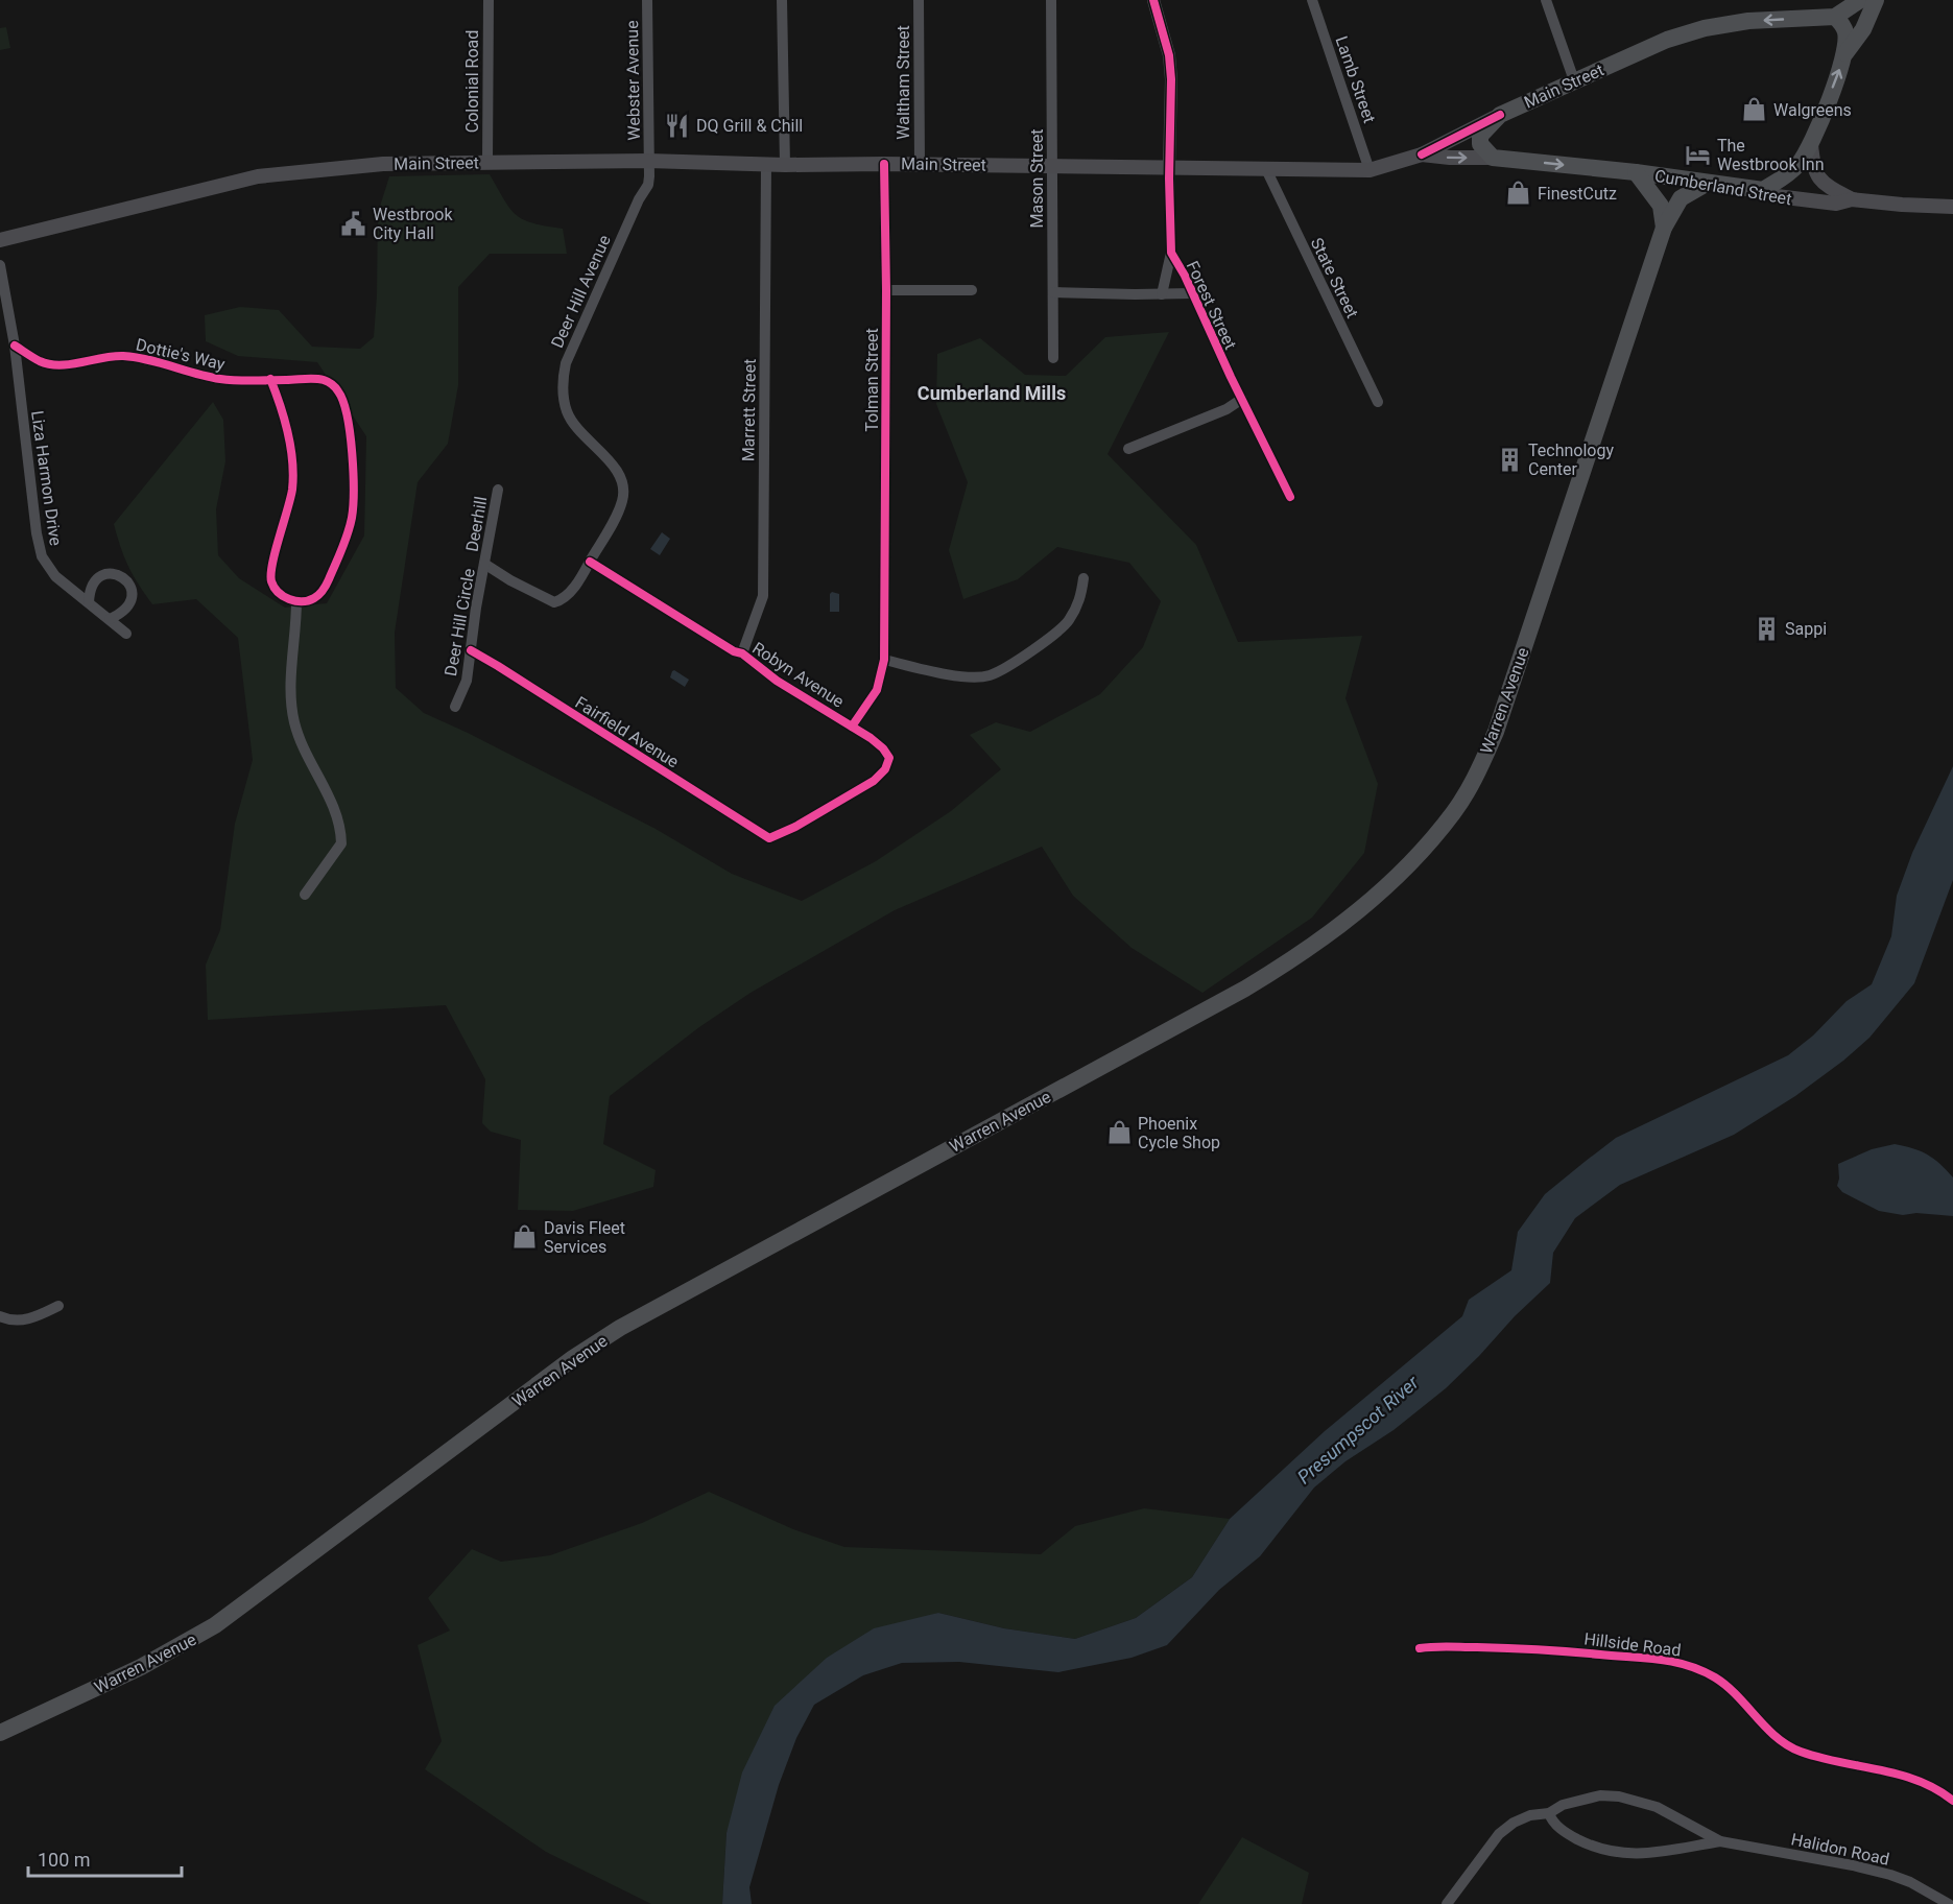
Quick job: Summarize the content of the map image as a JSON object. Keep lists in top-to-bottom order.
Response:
{
  "streets": {
    "main road": ["Main Street", "Cumberland Street", "Warren Avenue"],
    "street": [
      "Lamb Street",
      "Webster Avenue",
      "Colonial Road",
      "Waltham Street",
      "Mason Street",
      "State Street",
      "Deer Hill Avenue",
      "Forest Street",
      "Dottie's Way",
      "Tolman Street",
      "Marrett Street",
      "Liza Harmon Drive",
      "Deerhill",
      "Deer Hill Circle",
      "Robyn Avenue",
      "Fairfield Avenue",
      "Hillside Road",
      "Halidon Road"
    ]
  },
  "crossings": [
    ["Lamb Street", "Main Street"],
    ["Webster Avenue", "Main Street"],
    ["Webster Avenue", "Deer Hill Avenue"],
    ["Colonial Road", "Main Street"],
    ["Waltham Street", "Main Street"],
    ["Main Street", "Mason Street"],
    ["Main Street", "Cumberland Street"],
    ["Main Street", "State Street"],
    ["Main Street", "Deer Hill Avenue"],
    ["Main Street", "Forest Street"],
    ["Main Street", "Tolman Street"],
    ["Main Street", "Marrett Street"],
    ["Cumberland Street", "Warren Avenue"],
    ["Deer Hill Avenue", "Deer Hill Circle"],
    ["Deer Hill Avenue", "Robyn Avenue"],
    ["Dottie's Way", "Liza Harmon Drive"],
    ["Tolman Street", "Robyn Avenue"],
    ["Marrett Street", "Robyn Avenue"],
    ["Deerhill", "Deer Hill Circle"],
    ["Deer Hill Circle", "Robyn Avenue"],
    ["Deer Hill Circle", "Fairfield Avenue"],
    ["Robyn Avenue", "Fairfield Avenue"]
  ],
  "one_way": ["Cumberland Street"],
  "districts": ["Cumberland Mills"],
  "water": ["Presumpscot River"],
  "places": {
    "shop": [
      "Walgreens",
      "FinestCutz",
      "Phoenix Cycle Shop",
      "Davis Fleet Services"
    ],
    "restaurant": ["DQ Grill & Chill"],
    "hotel": ["The Westbrook Inn"],
    "public building": ["Westbrook City Hall"],
    "building": ["Technology Center", "Sappi"]
  },
  "scale_bar": "100 m"
}
